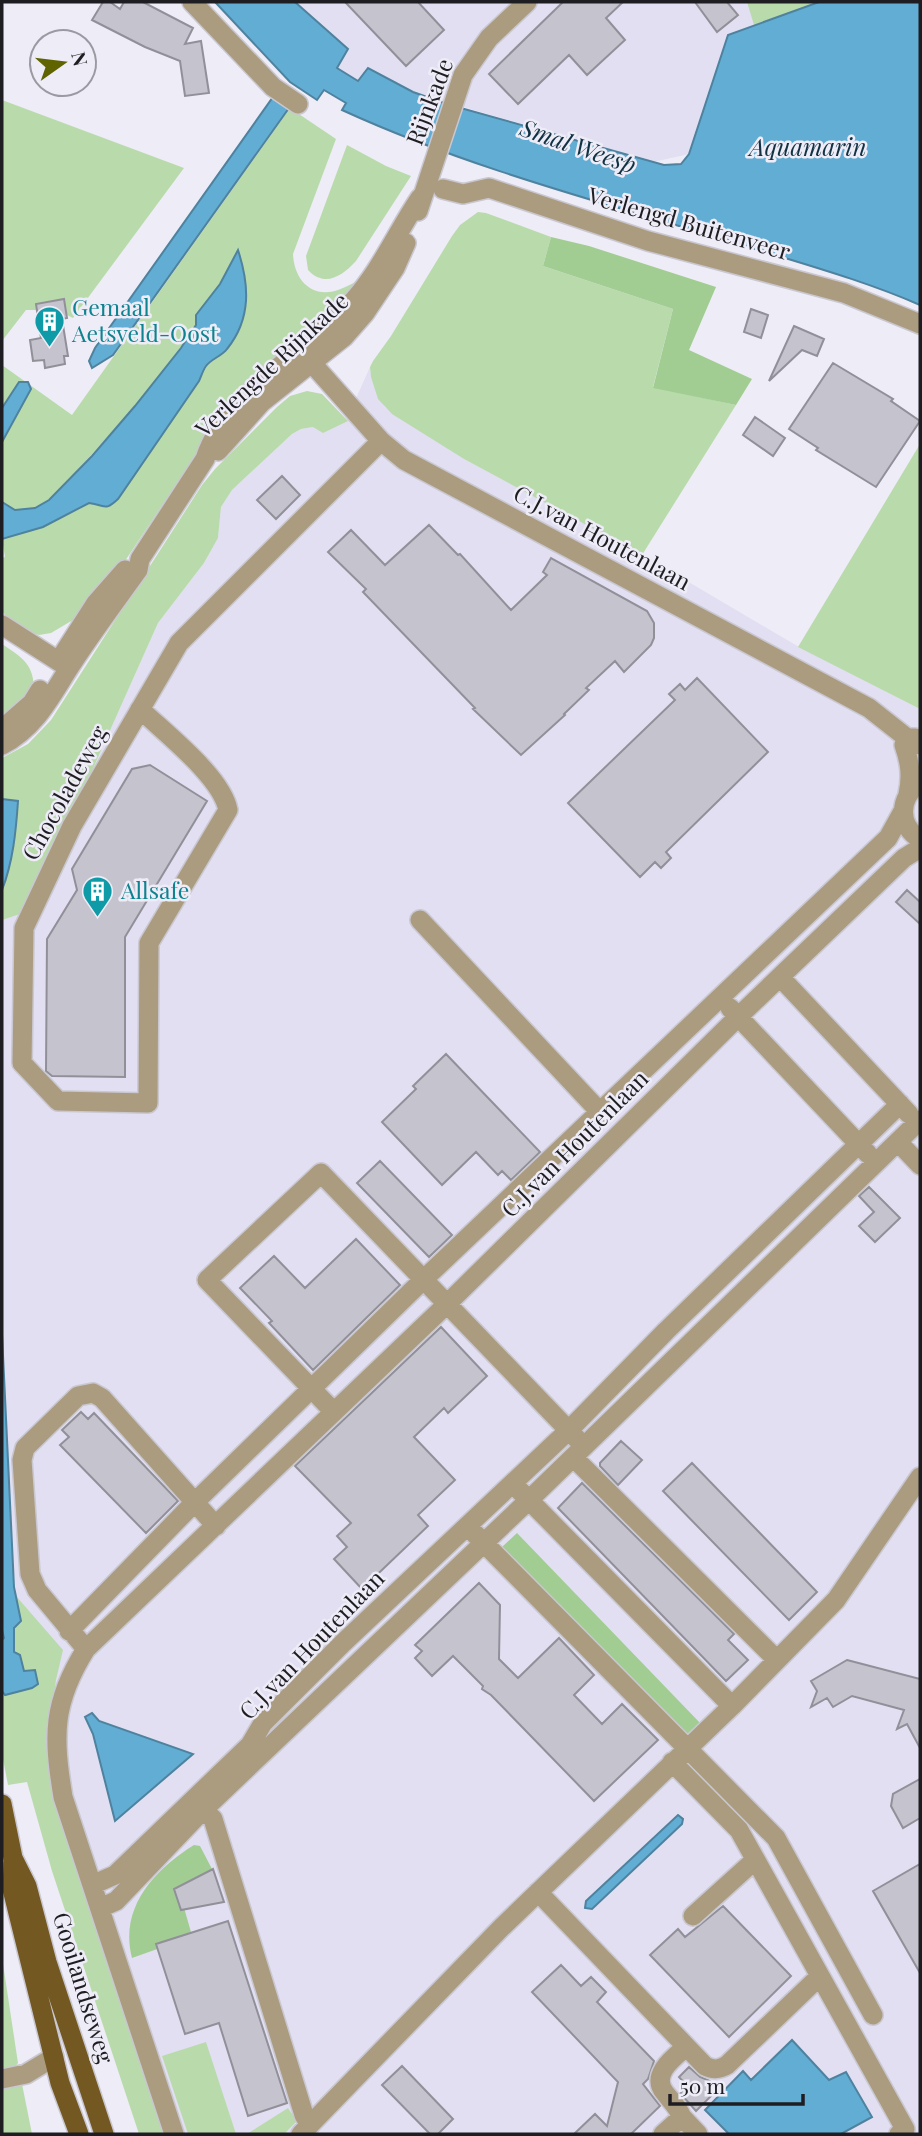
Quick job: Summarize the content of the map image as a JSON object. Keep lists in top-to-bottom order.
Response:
{
  "streets": {
    "main road": ["Gooilandseweg"],
    "street": [
      "Rijnkade",
      "Verlengd Buitenveer",
      "Verlengde Rijnkade",
      "C.J.van Houtenlaan",
      "Chocoladeweg"
    ]
  },
  "crossings": [
    ["Rijnkade", "Verlengde Rijnkade"],
    ["Verlengde Rijnkade", "C.J.van Houtenlaan"],
    ["C.J.van Houtenlaan", "Chocoladeweg"]
  ],
  "water": ["Smal Weesp", "Aquamarin"],
  "places": {
    "building": ["Gemaal Aetsveld-Oost", "Allsafe"]
  },
  "scale_bar": "50 m",
  "north": "right"
}
